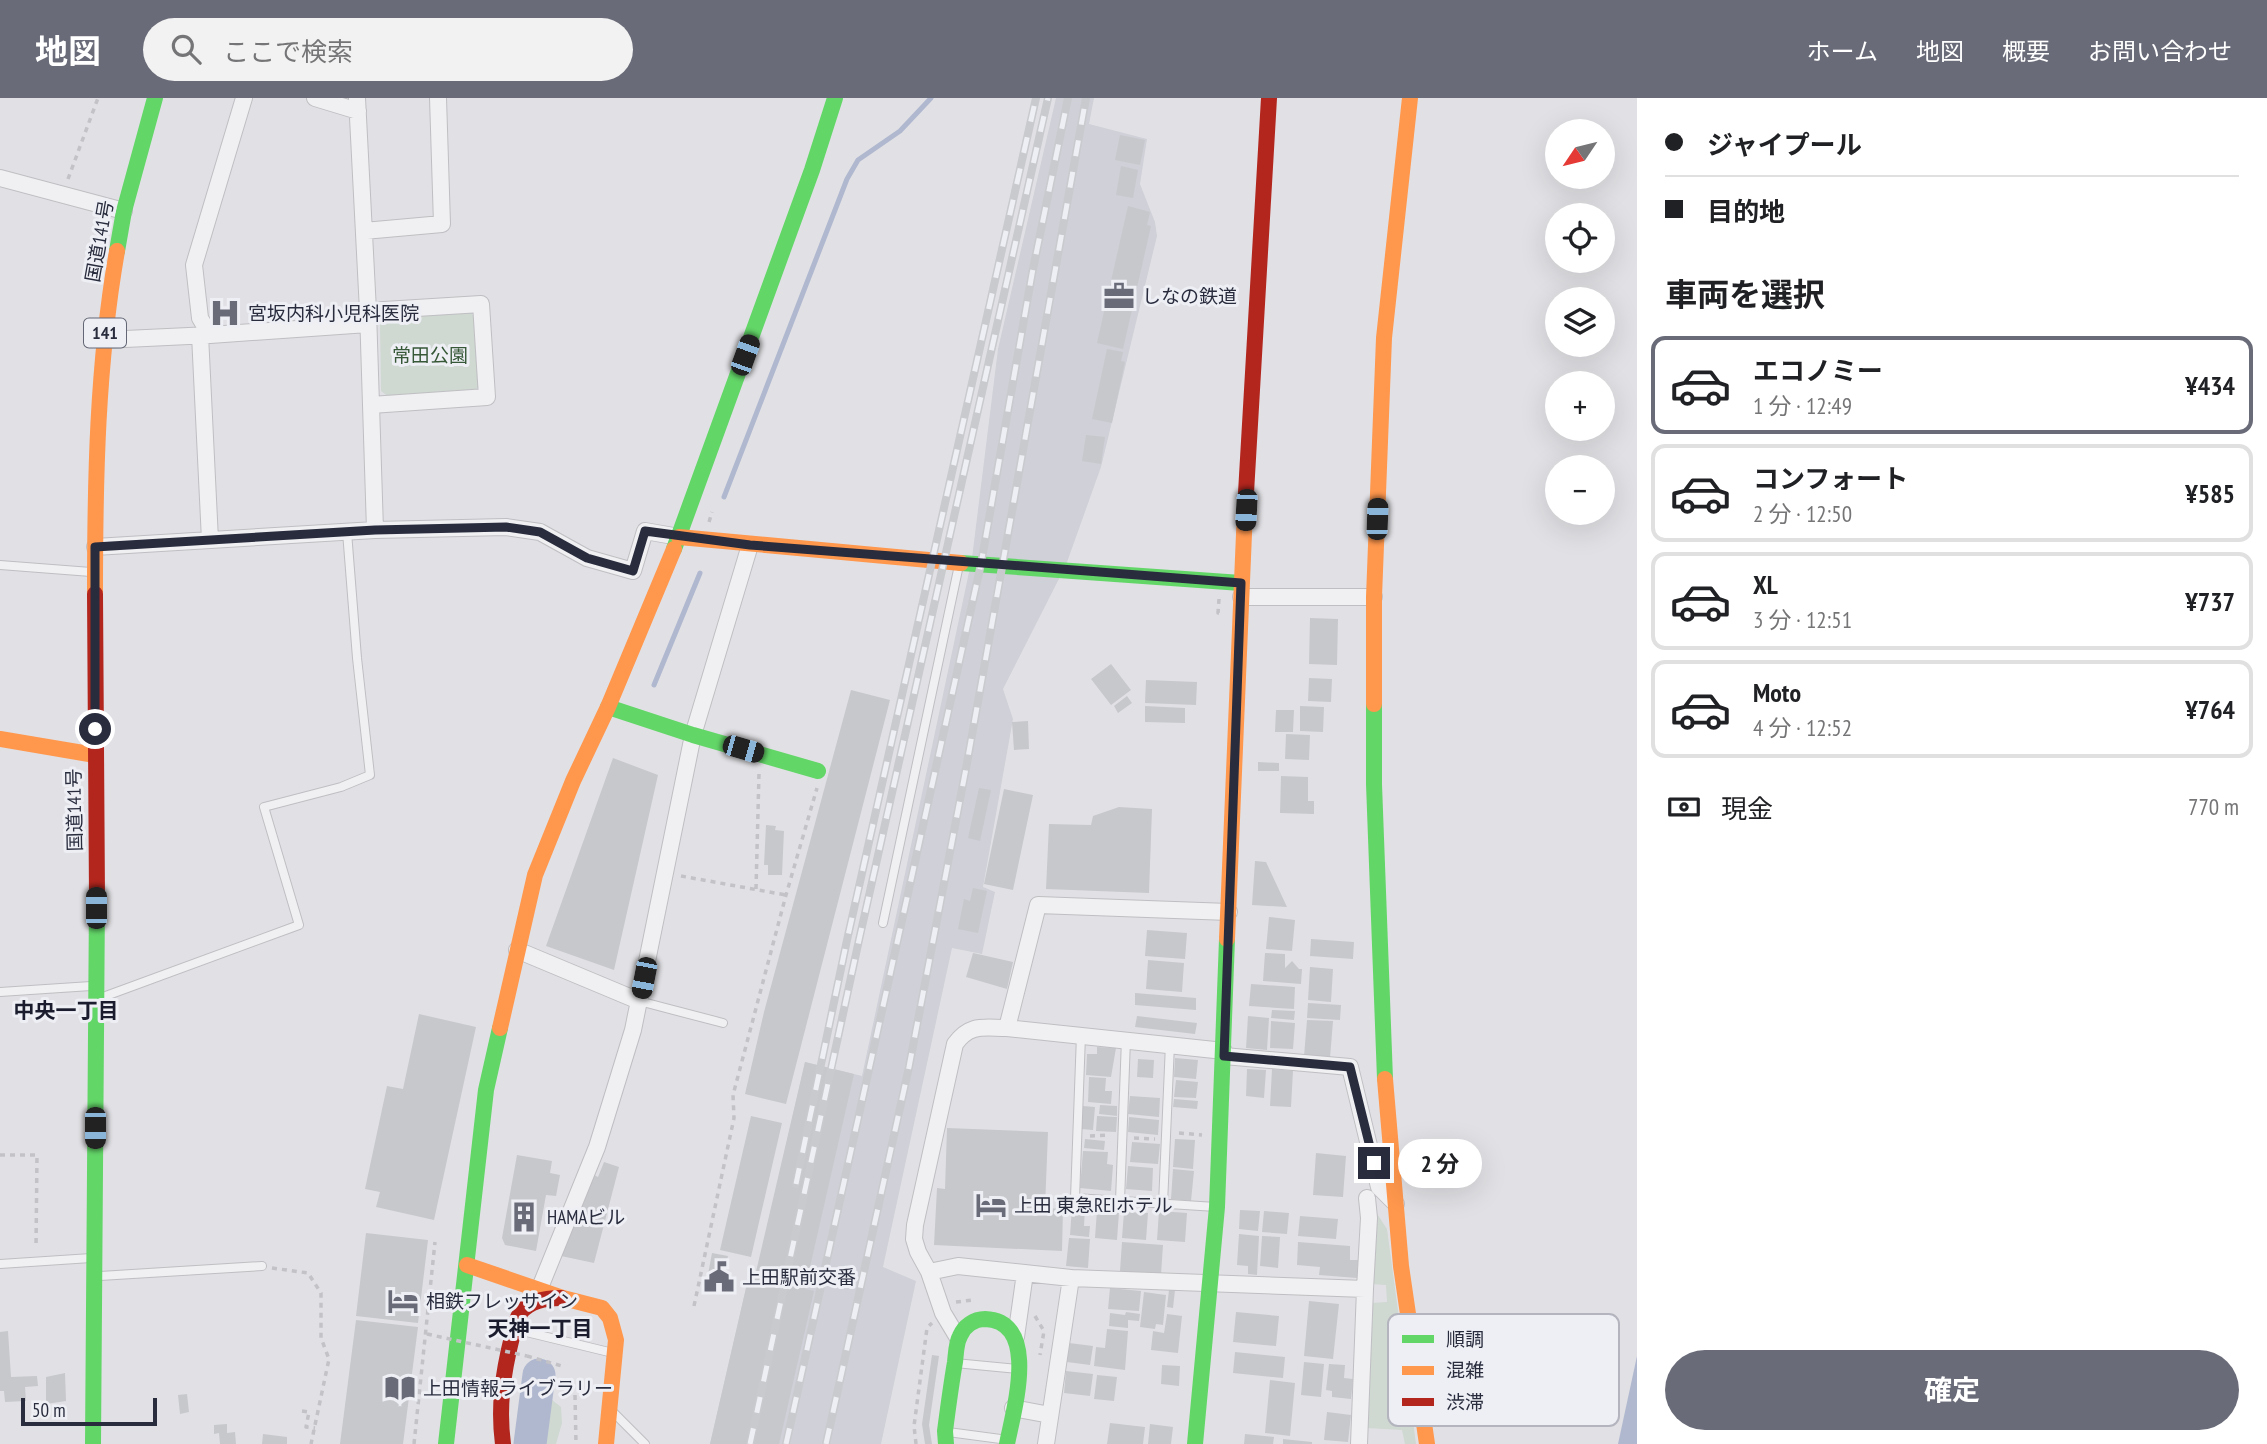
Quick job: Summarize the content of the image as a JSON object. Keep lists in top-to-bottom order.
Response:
{
  "streets": {
    "main road": ["国道141号", "141"]
  },
  "districts": ["中央一丁目", "天神一丁目"],
  "parks": ["常田公園"],
  "places": {
    "office": ["しなの鉄道"],
    "hospital": ["宮坂内科小児科医院"],
    "hotel": ["上田 東急REIホテル", "相鉄フレッサイン"],
    "building": ["HAMAビル"],
    "public building": ["上田駅前交番"],
    "library": ["上田情報ライブラリー"]
  },
  "legend": ["順調", "混雑", "渋滞"],
  "scale_bar": "50 m",
  "north": "bottom left",
  "page": {
    "header": "地図",
    "search": "ここで検索",
    "nav": [
      "ホーム",
      "地図",
      "概要",
      "お問い合わせ"
    ],
    "banner": ["ジャイプール", "目的地"],
    "map_buttons": ["+", "−"],
    "heading": "車両を選択",
    "list": [
      {
        "name": "エコノミー",
        "note": "1 分 · 12:49",
        "value": "¥434"
      },
      {
        "name": "コンフォート",
        "note": "2 分 · 12:50",
        "value": "¥585"
      },
      {
        "name": "XL",
        "note": "3 分 · 12:51",
        "value": "¥737"
      },
      {
        "name": "Moto",
        "note": "4 分 · 12:52",
        "value": "¥764"
      }
    ],
    "pay": ["現金", "770 m"],
    "bubble": "2 分",
    "buttons": "確定",
    "scale": "50 m"
  }
}
